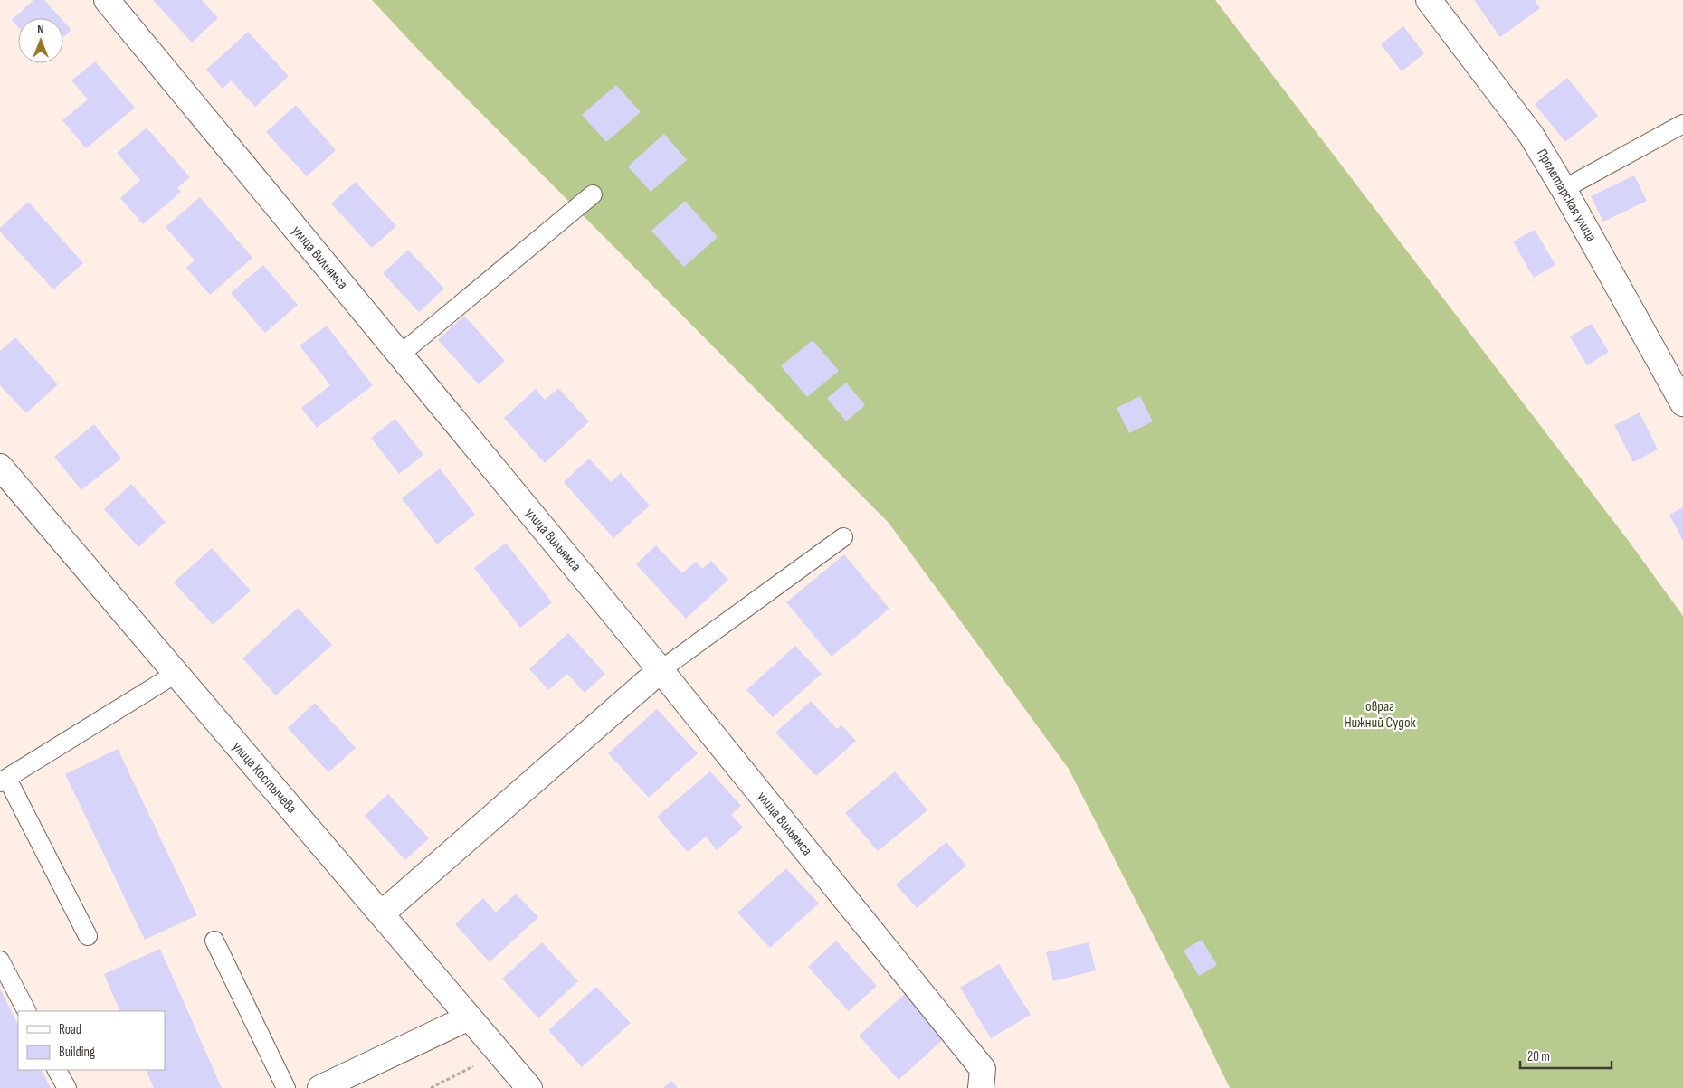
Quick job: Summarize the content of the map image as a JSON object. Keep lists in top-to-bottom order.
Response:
{
  "streets": {
    "street": ["Пролетарская улица", "улица Вильямса", "улица Костычева"]
  },
  "parks": ["овраг Нижний Судок"],
  "legend": ["Road", "Building"],
  "scale_bar": "20 m",
  "north": "top"
}
